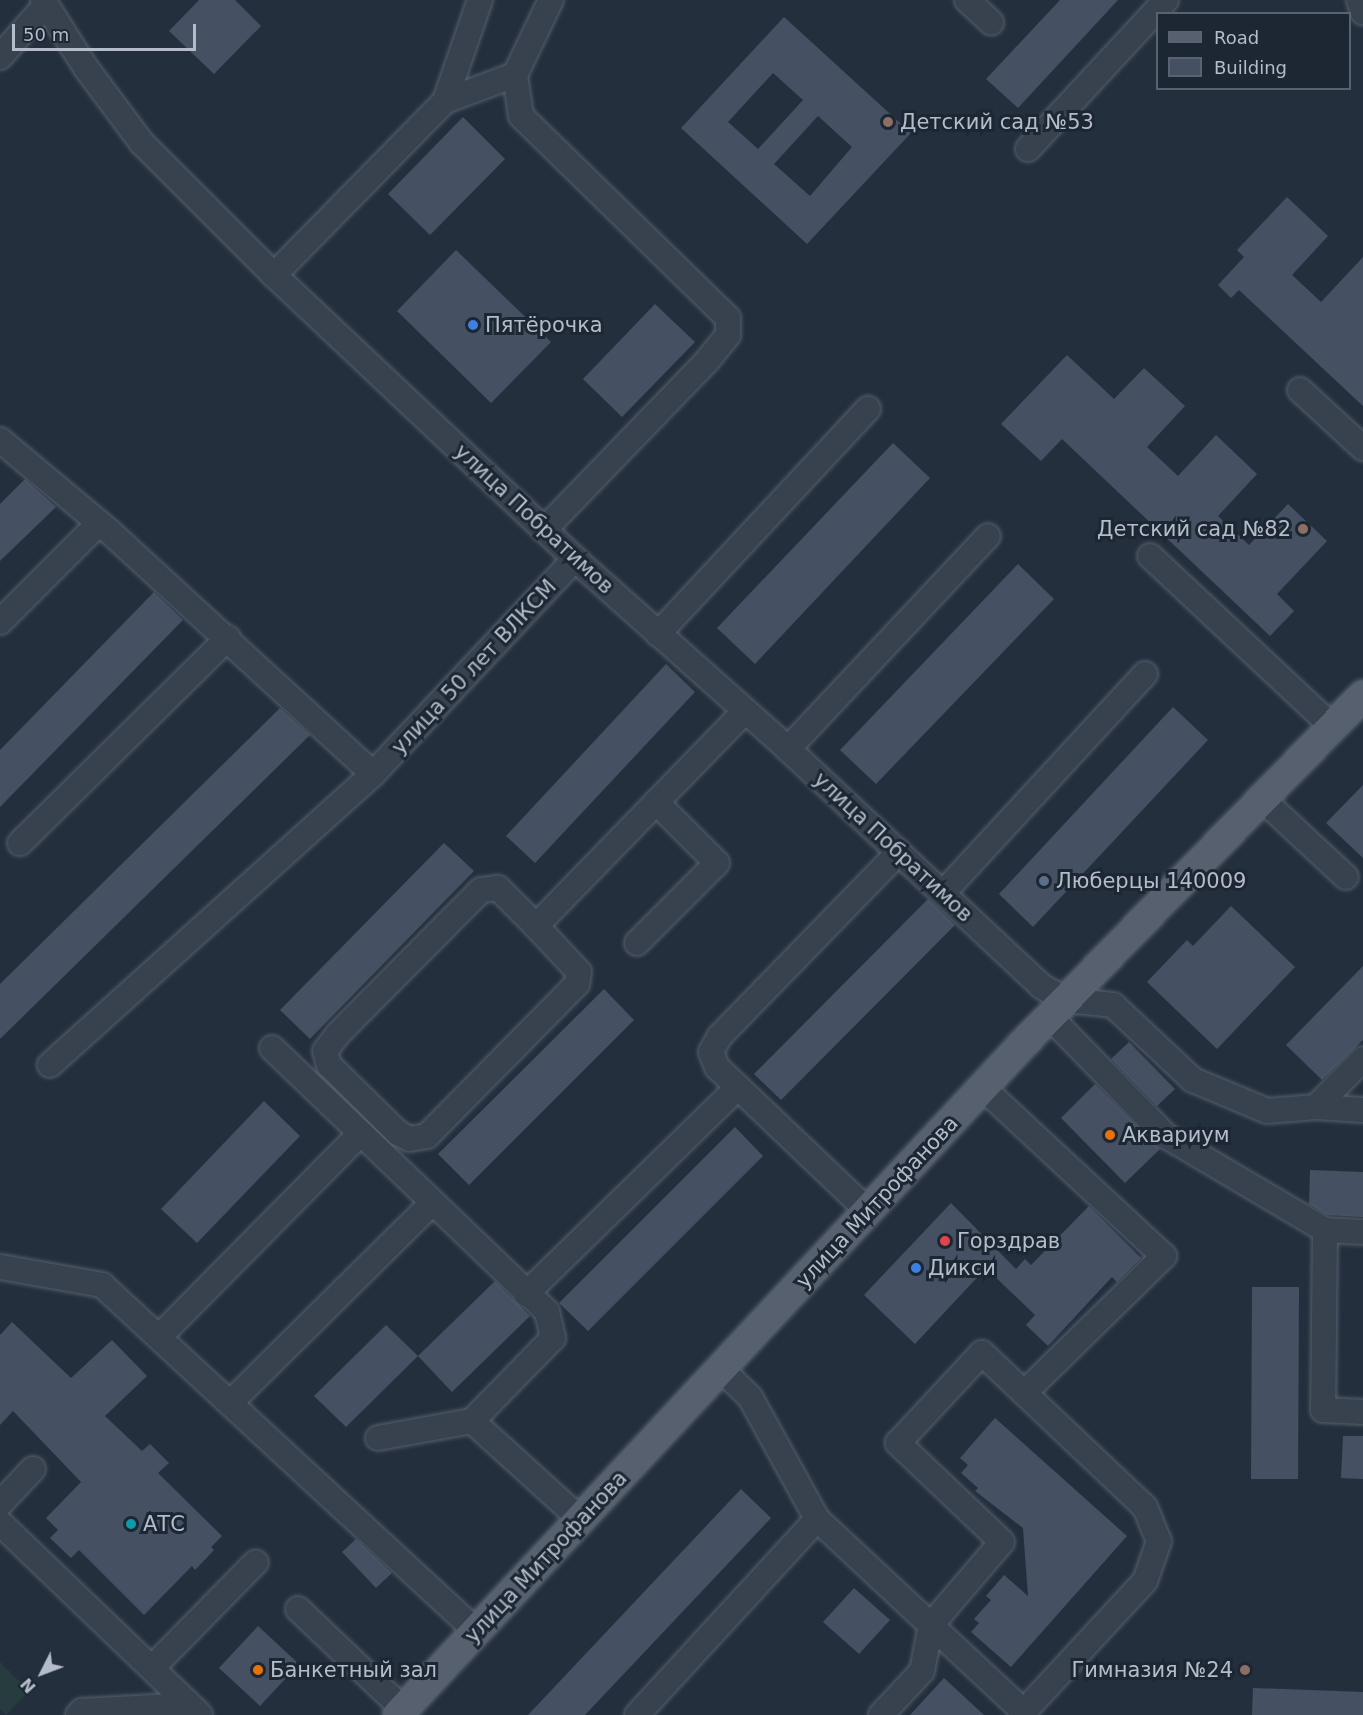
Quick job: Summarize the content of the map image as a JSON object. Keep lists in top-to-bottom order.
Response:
{
  "streets": {
    "main road": ["улица Митрофанова"],
    "street": ["улица Побратимов", "улица 50 лет ВЛКСМ"]
  },
  "crossings": [
    ["улица Побратимов", "улица 50 лет ВЛКСМ"],
    ["улица Побратимов", "улица Митрофанова"]
  ],
  "places": [
    "Детский сад №53",
    "Пятёрочка",
    "Детский сад №82",
    "Люберцы 140009",
    "Аквариум",
    "Горздрав",
    "Дикси",
    "АТС",
    "Банкетный зал",
    "Гимназия №24"
  ],
  "legend": ["Road", "Building"],
  "scale_bar": "50 m",
  "north": "bottom left"
}
